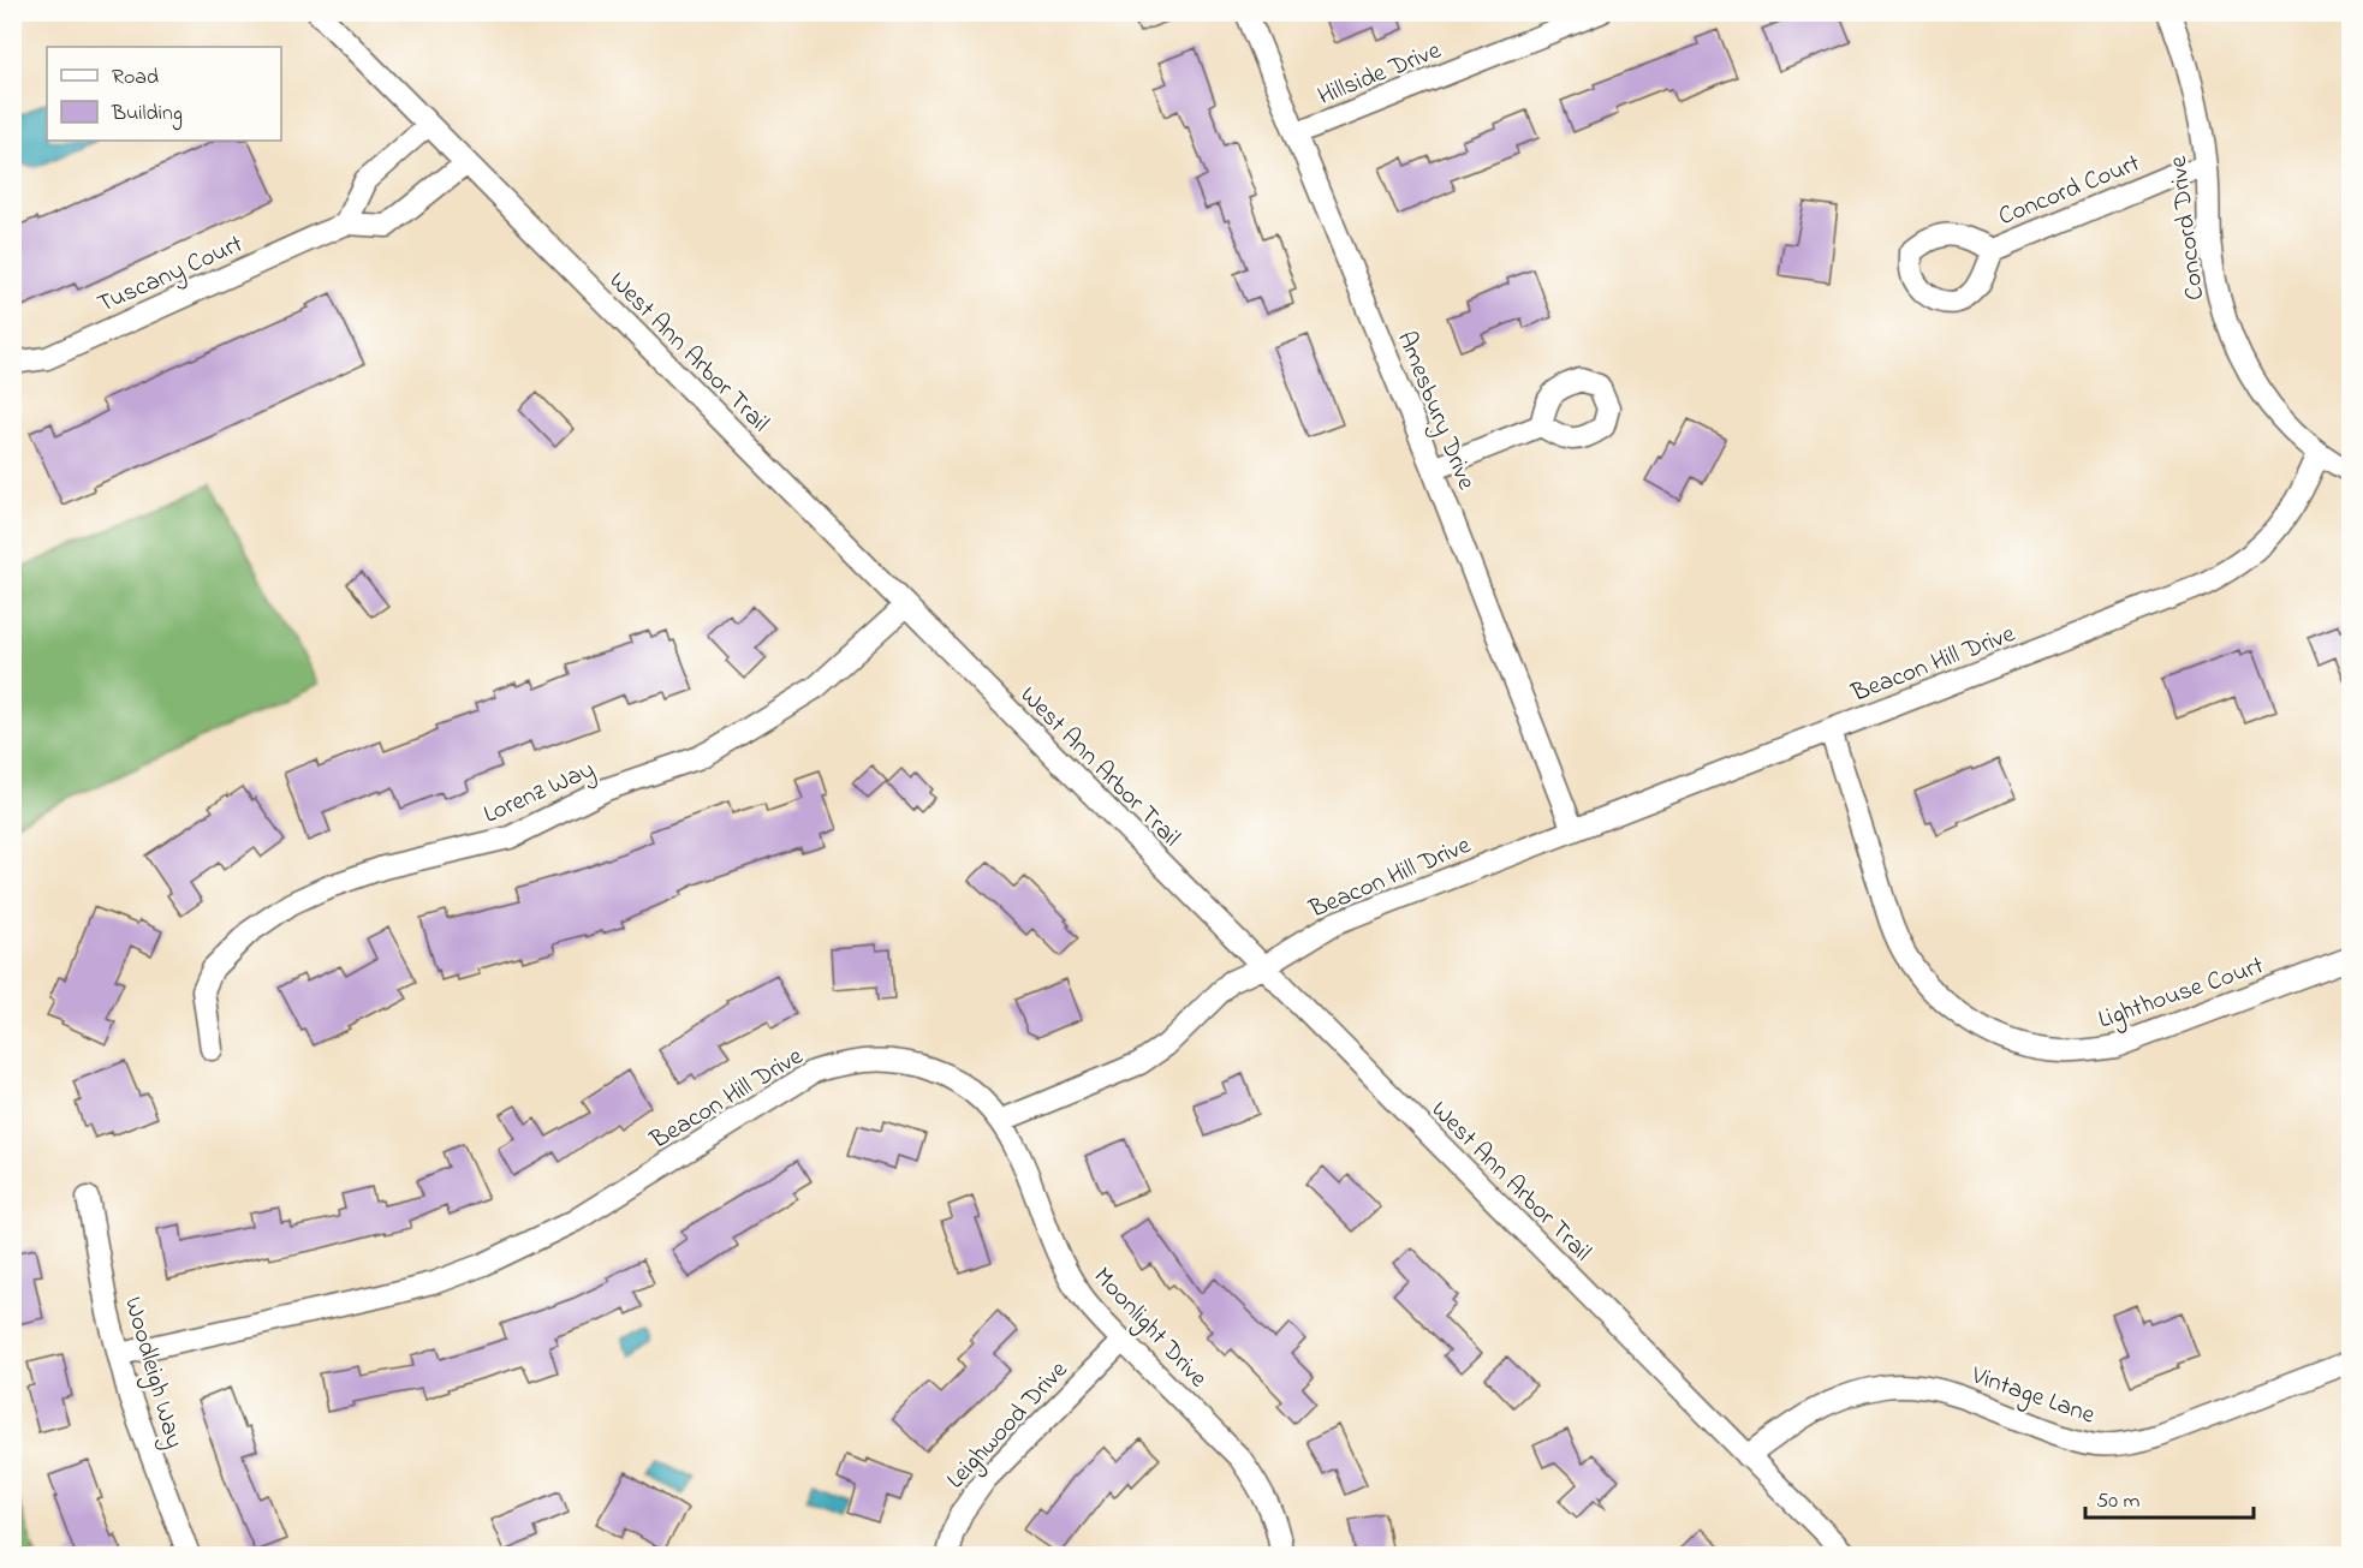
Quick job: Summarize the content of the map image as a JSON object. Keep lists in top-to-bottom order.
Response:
{
  "streets": {
    "street": [
      "Hillside Drive",
      "Concord Court",
      "Concord Drive",
      "Tuscany Court",
      "West Ann Arbor Trail",
      "Amesbury Drive",
      "Beacon Hill Drive",
      "Lorenz Way",
      "Lighthouse Court",
      "Moonlight Drive",
      "Woodleigh Way",
      "Vintage Lane",
      "Leighwood Drive"
    ]
  },
  "crossings": [
    ["Hillside Drive", "Amesbury Drive"],
    ["Concord Court", "Concord Drive"],
    ["Concord Drive", "Beacon Hill Drive"],
    ["Tuscany Court", "West Ann Arbor Trail"],
    ["West Ann Arbor Trail", "Beacon Hill Drive"],
    ["West Ann Arbor Trail", "Lorenz Way"],
    ["West Ann Arbor Trail", "Vintage Lane"],
    ["Amesbury Drive", "Beacon Hill Drive"],
    ["Beacon Hill Drive", "Lighthouse Court"],
    ["Beacon Hill Drive", "Moonlight Drive"],
    ["Beacon Hill Drive", "Woodleigh Way"],
    ["Moonlight Drive", "Leighwood Drive"]
  ],
  "legend": ["Road", "Building"],
  "scale_bar": "50 m"
}
